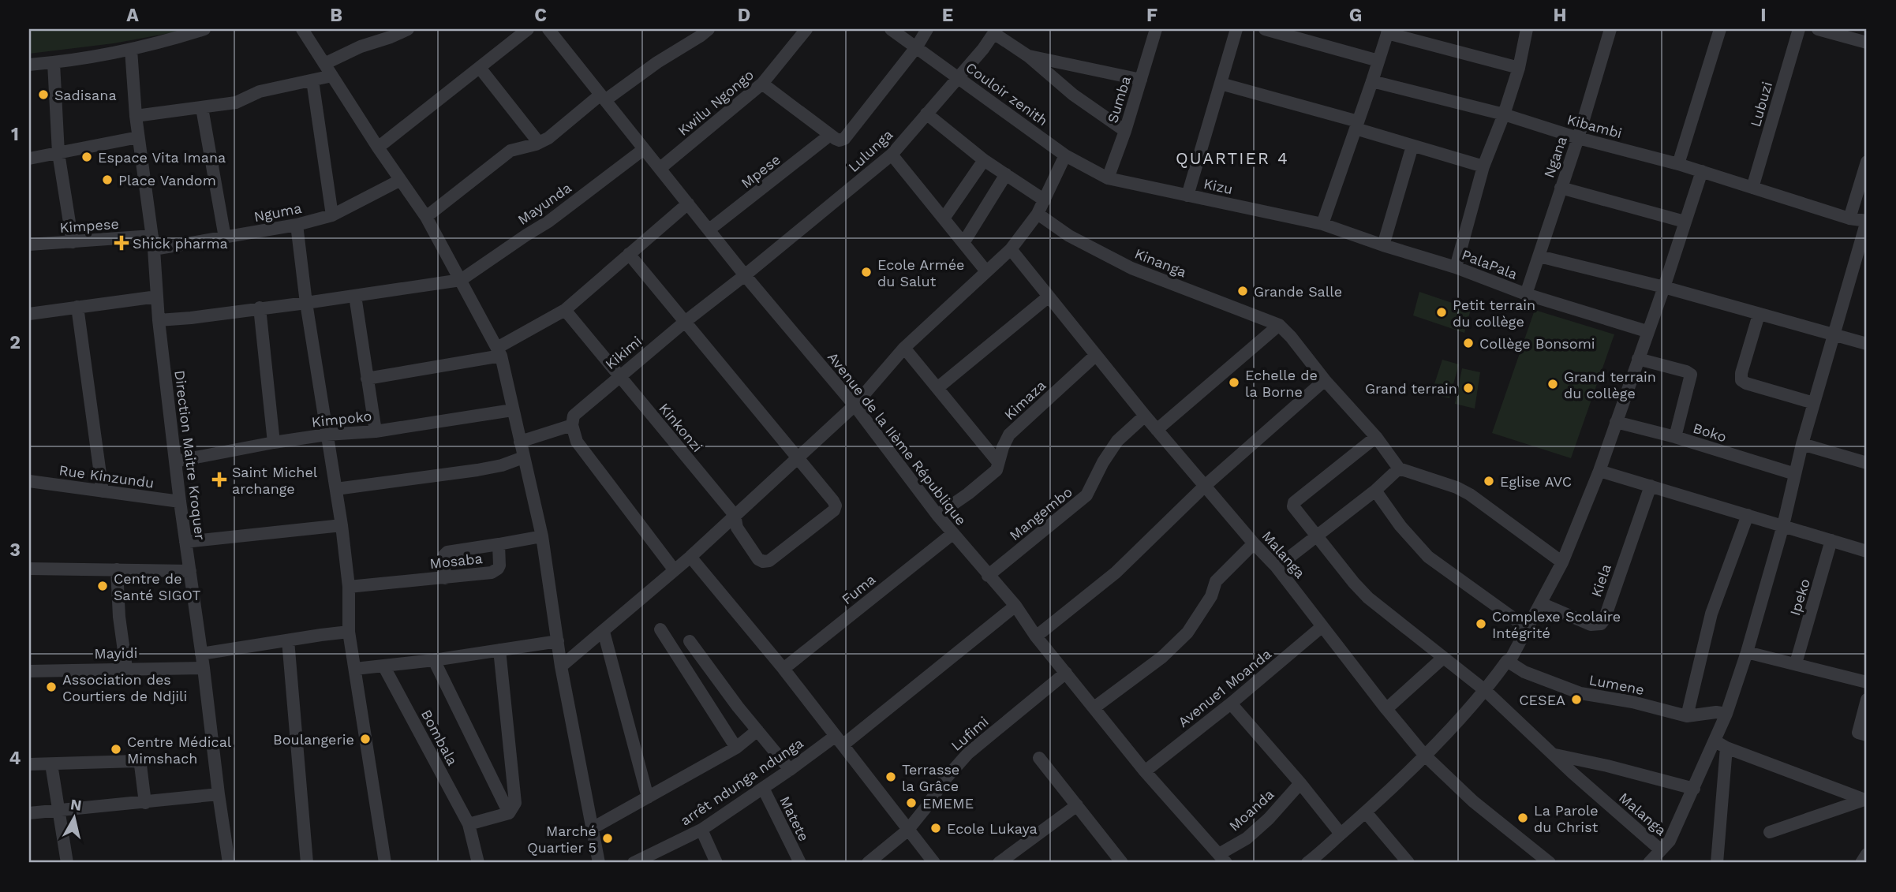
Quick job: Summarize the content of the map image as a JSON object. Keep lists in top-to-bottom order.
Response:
{
  "streets": {
    "street": [
      "Couloir zenith",
      "Sumba",
      "Kwilu Ngongo",
      "Lubuzi",
      "Kibambi",
      "Lulunga",
      "Ngana",
      "Mpese",
      "Kizu",
      "Mayunda",
      "Nguma",
      "Kimpese",
      "Kinanga",
      "PalaPala",
      "Kikimi",
      "Kimaza",
      "Kimpoko",
      "Kinkonzi",
      "Boko",
      "Avenue de la IIème République",
      "Direction Maitre Kroquer",
      "Rue Kinzundu",
      "Mangembo",
      "Malanga",
      "Mosaba",
      "Kiela",
      "Fuma",
      "Ipeko",
      "Mayidi",
      "Lumene",
      "Avenue1 Moanda",
      "Lufimi",
      "Bombala",
      "arrêt ndunga ndunga",
      "Moanda",
      "Matete"
    ]
  },
  "crossings": [
    ["Couloir zenith", "Sumba"],
    ["Couloir zenith", "Lulunga"],
    ["Couloir zenith", "Mpese"],
    ["Couloir zenith", "Kizu"],
    ["Sumba", "Kizu"],
    ["Kwilu Ngongo", "Avenue de la IIème République"],
    ["Kibambi", "Ngana"],
    ["Lulunga", "Kikimi"],
    ["Lulunga", "Avenue de la IIème République"],
    ["Ngana", "PalaPala"],
    ["Mpese", "Avenue de la IIème République"],
    ["Kizu", "PalaPala"],
    ["Mayunda", "Avenue de la IIème République"],
    ["Nguma", "Direction Maitre Kroquer"],
    ["Kimpese", "Direction Maitre Kroquer"],
    ["Kinanga", "Malanga"],
    ["Kikimi", "Kinkonzi"],
    ["Kikimi", "Avenue de la IIème République"],
    ["Kimaza", "Avenue de la IIème République"],
    ["Kimaza", "Malanga"],
    ["Kimpoko", "Direction Maitre Kroquer"],
    ["Avenue de la IIème République", "Mangembo"],
    ["Avenue de la IIème République", "Fuma"],
    ["Avenue de la IIème République", "Avenue1 Moanda"],
    ["Avenue de la IIème République", "Lufimi"],
    ["Avenue de la IIème République", "Moanda"],
    ["Direction Maitre Kroquer", "Rue Kinzundu"],
    ["Direction Maitre Kroquer", "Mayidi"],
    ["Mangembo", "Malanga"],
    ["Malanga", "Avenue1 Moanda"],
    ["arrêt ndunga ndunga", "Matete"]
  ],
  "districts": ["QUARTIER 4"],
  "places": {
    "other": [
      "Sadisana",
      "Espace Vita Imana",
      "Place Vandom",
      "Ecole Armée du Salut",
      "Grande Salle",
      "Petit terrain du collège",
      "Collège Bonsomi",
      "Echelle de la Borne",
      "Grand terrain du collège",
      "Grand terrain",
      "Eglise AVC",
      "Centre de Santé SIGOT",
      "Complexe Scolaire Intégrité",
      "Association des Courtiers de Ndjili",
      "CESEA",
      "Boulangerie",
      "Centre Médical Mimshach",
      "Terrasse la Grâce",
      "EMEME",
      "La Parole du Christ",
      "Ecole Lukaya",
      "Marché Quartier 5"
    ],
    "health": ["Shick pharma", "Saint Michel archange"]
  },
  "north": "top",
  "grid": {
    "columns": [
      "A",
      "B",
      "C",
      "D",
      "E",
      "F",
      "G",
      "H",
      "I"
    ],
    "rows": [
      "1",
      "2",
      "3",
      "4"
    ]
  }
}
